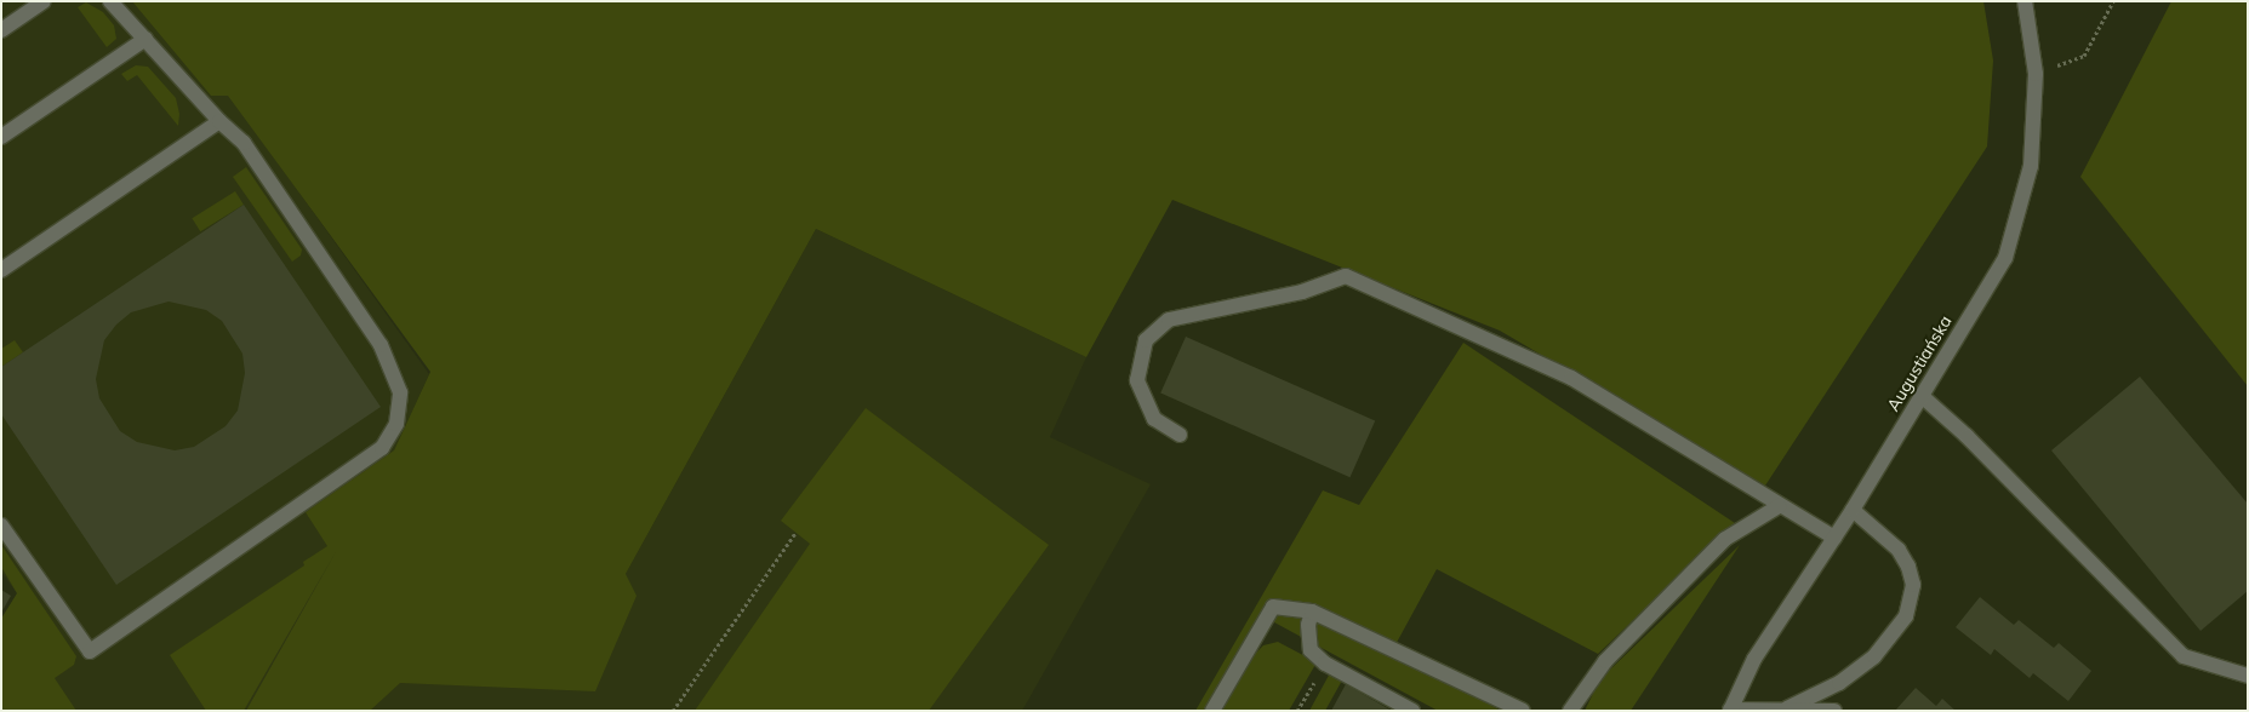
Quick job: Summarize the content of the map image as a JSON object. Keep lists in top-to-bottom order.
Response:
{
  "streets": {
    "street": ["Augustiańska"]
  }
}
